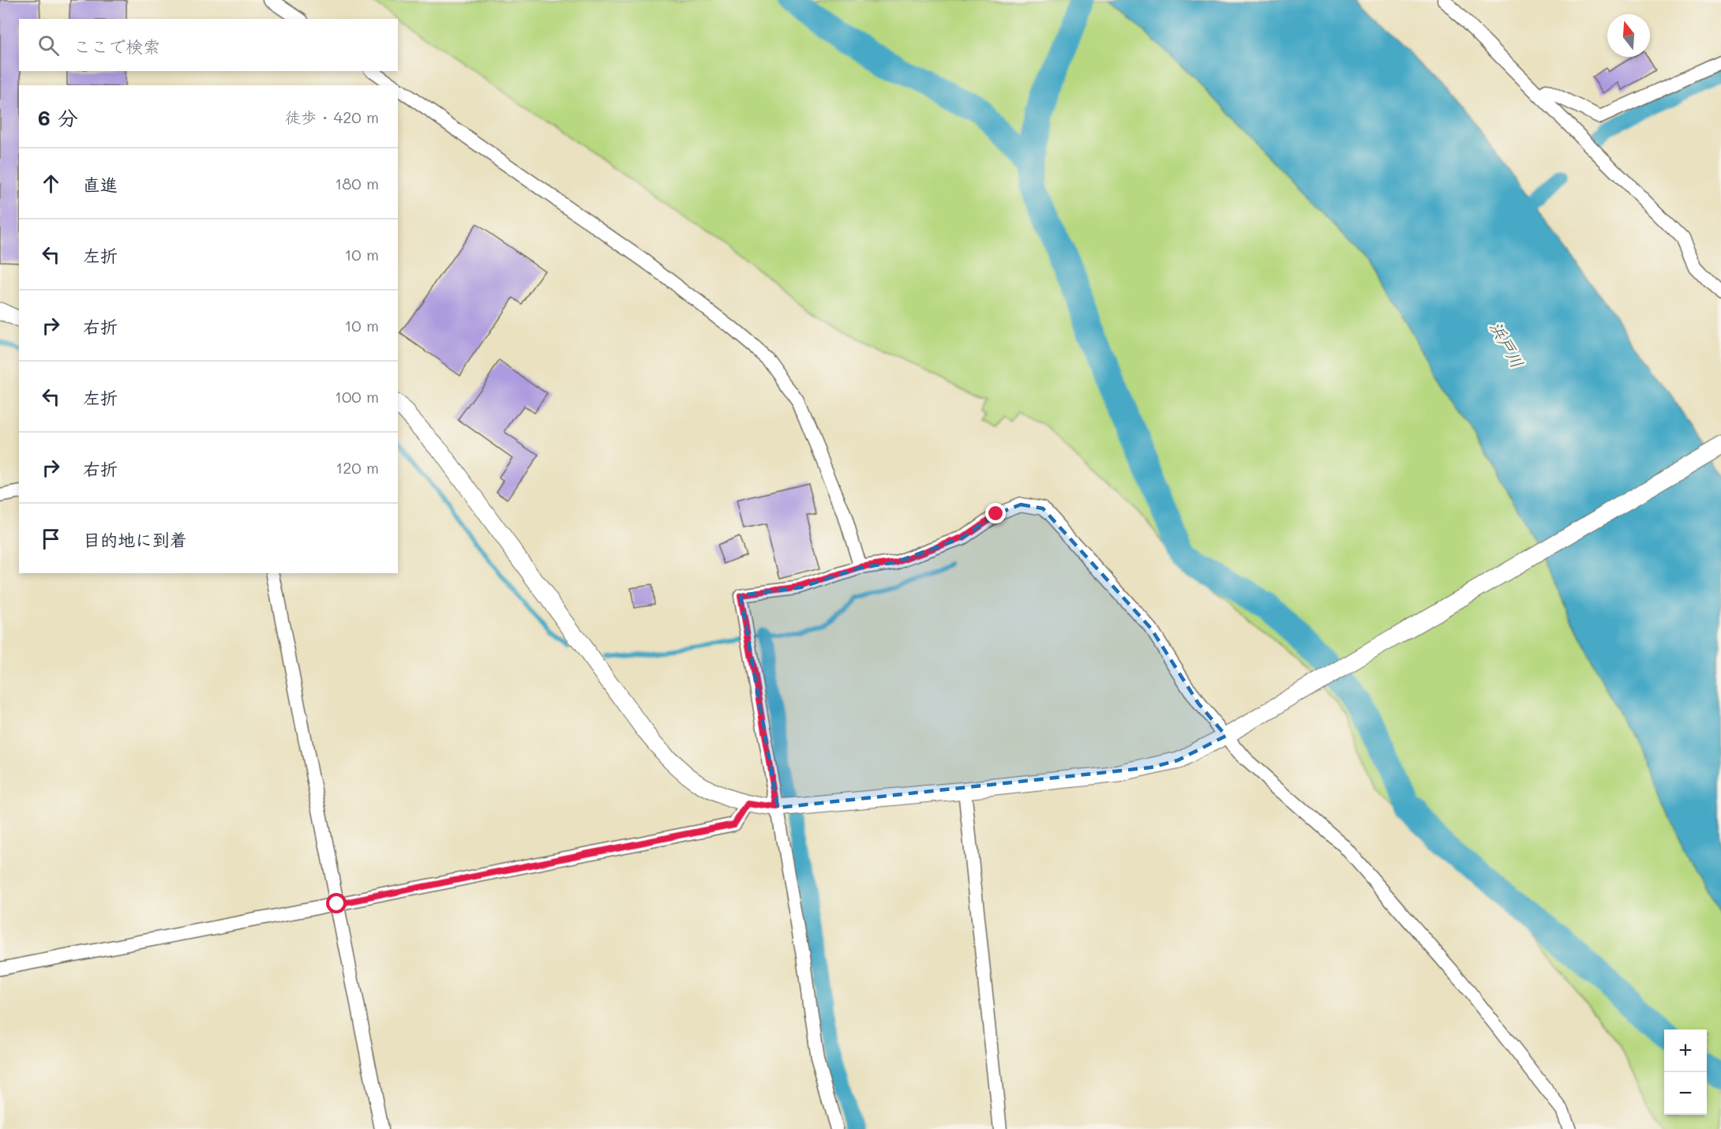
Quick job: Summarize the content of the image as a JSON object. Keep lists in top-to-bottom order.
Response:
{
  "water": ["浜戸川"],
  "north": "top",
  "page": {
    "search": "ここで検索",
    "heading": ["6 分", "徒歩 · 420 m"],
    "list": [
      ["直進", "180 m"],
      ["左折", "10 m"],
      ["右折", "10 m"],
      ["左折", "100 m"],
      ["右折", "120 m"],
      "目的地に到着"
    ],
    "map_buttons": ["+", "−"]
  }
}
